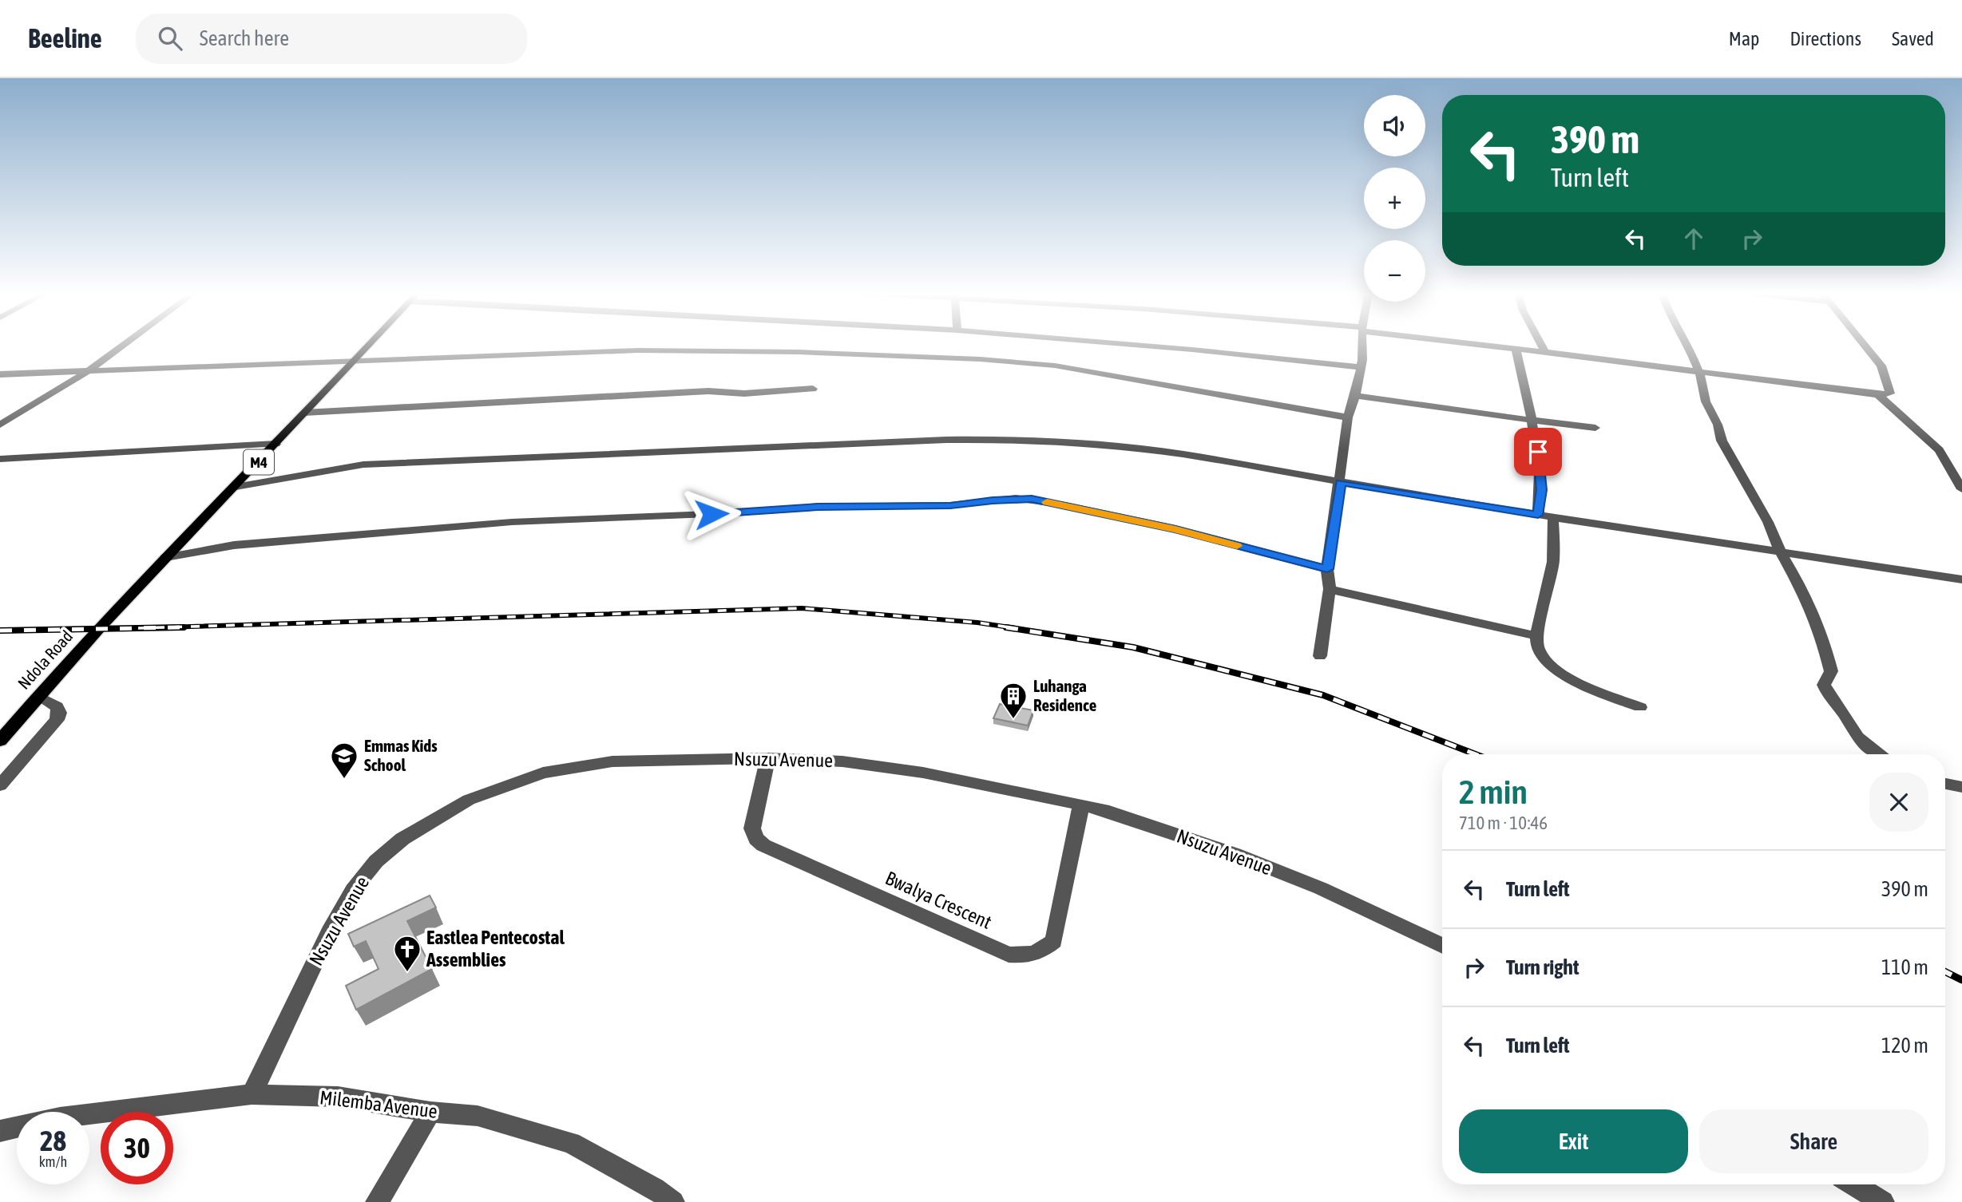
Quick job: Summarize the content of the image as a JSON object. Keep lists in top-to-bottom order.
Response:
{
  "streets": {
    "main road": ["M4", "Ndola Road"],
    "street": ["Nsuzu Avenue", "Bwalya Crescent", "Milemba Avenue"]
  },
  "crossings": [
    ["M4", "Ndola Road"],
    ["Nsuzu Avenue", "Bwalya Crescent"],
    ["Nsuzu Avenue", "Milemba Avenue"]
  ],
  "places": {
    "building": ["Luhanga Residence"],
    "school or university": ["Emmas Kids School"],
    "church": ["Eastlea Pentecostal Assemblies"]
  },
  "page": {
    "header": "Beeline",
    "search": "Search here",
    "nav": ["Map", "Directions", "Saved"],
    "map_buttons": ["+", "−"],
    "turn": ["390 m", "Turn left"],
    "heading": ["2 min", "710 m · 10:46"],
    "list": [
      {
        "name": "Turn left",
        "value": "390 m"
      },
      {
        "name": "Turn right",
        "value": "110 m"
      },
      {
        "name": "Turn left",
        "value": "120 m"
      }
    ],
    "buttons": ["Exit", "Share"],
    "speed": "28 km/h",
    "limit": "30"
  }
}
